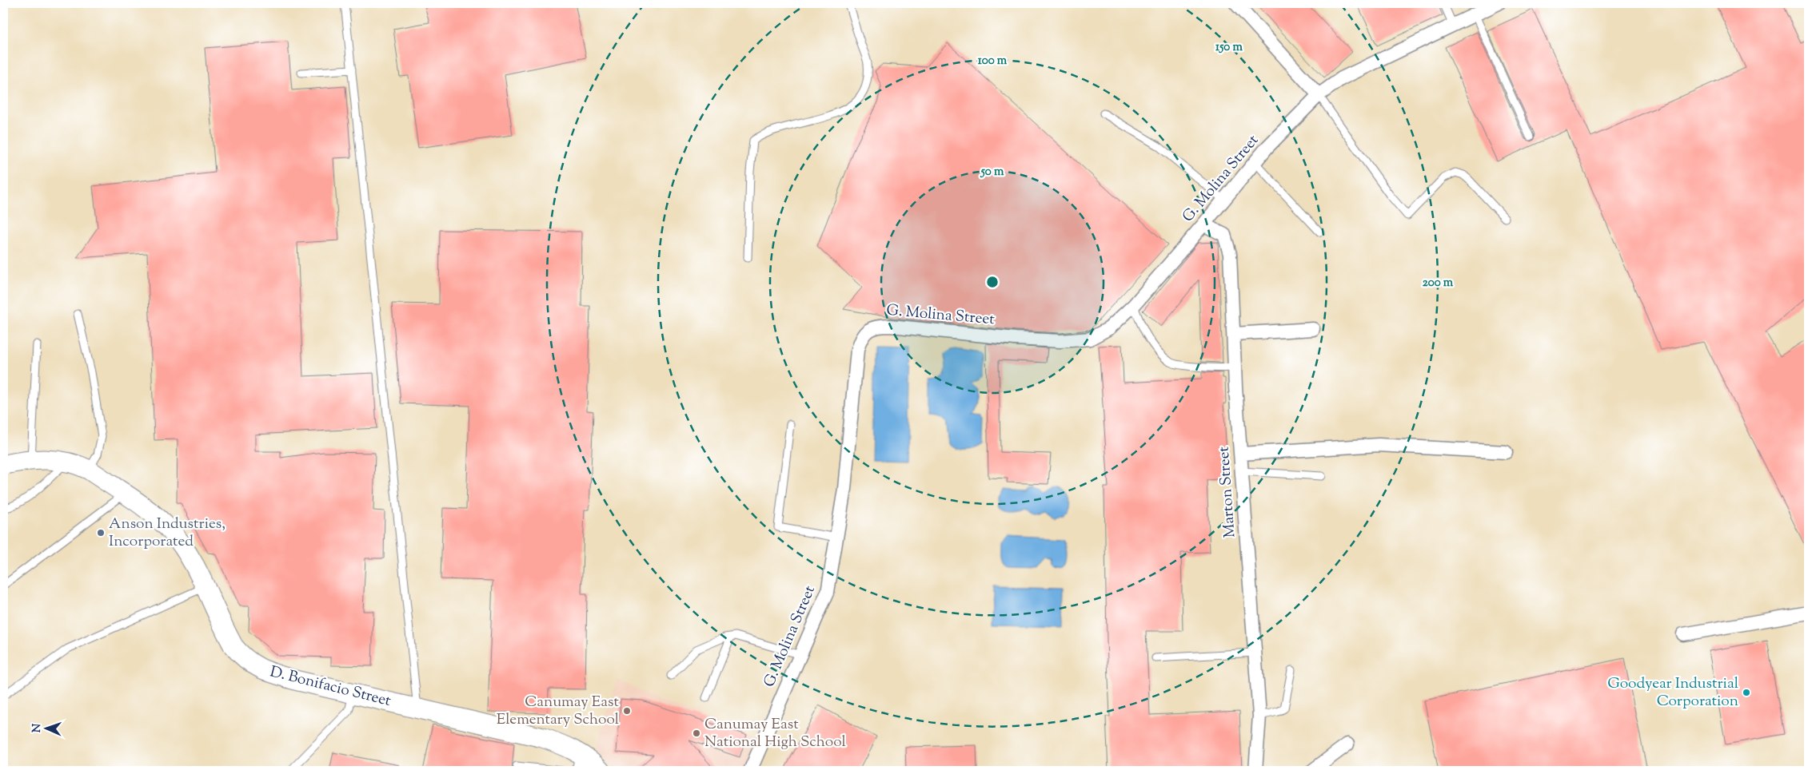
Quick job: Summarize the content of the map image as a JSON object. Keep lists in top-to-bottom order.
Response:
{
  "streets": {
    "main road": ["D. Bonifacio Street"],
    "street": ["G. Molina Street", "Marton Street"]
  },
  "crossings": [
    ["G. Molina Street", "Marton Street"]
  ],
  "places": [
    "Anson Industries, Incorporated",
    "Goodyear Industrial Corporation",
    "Canumay East Elementary School",
    "Canumay East National High School"
  ],
  "north": "left",
  "rings": [
    "150 m",
    "100 m",
    "50 m",
    "200 m"
  ]
}
